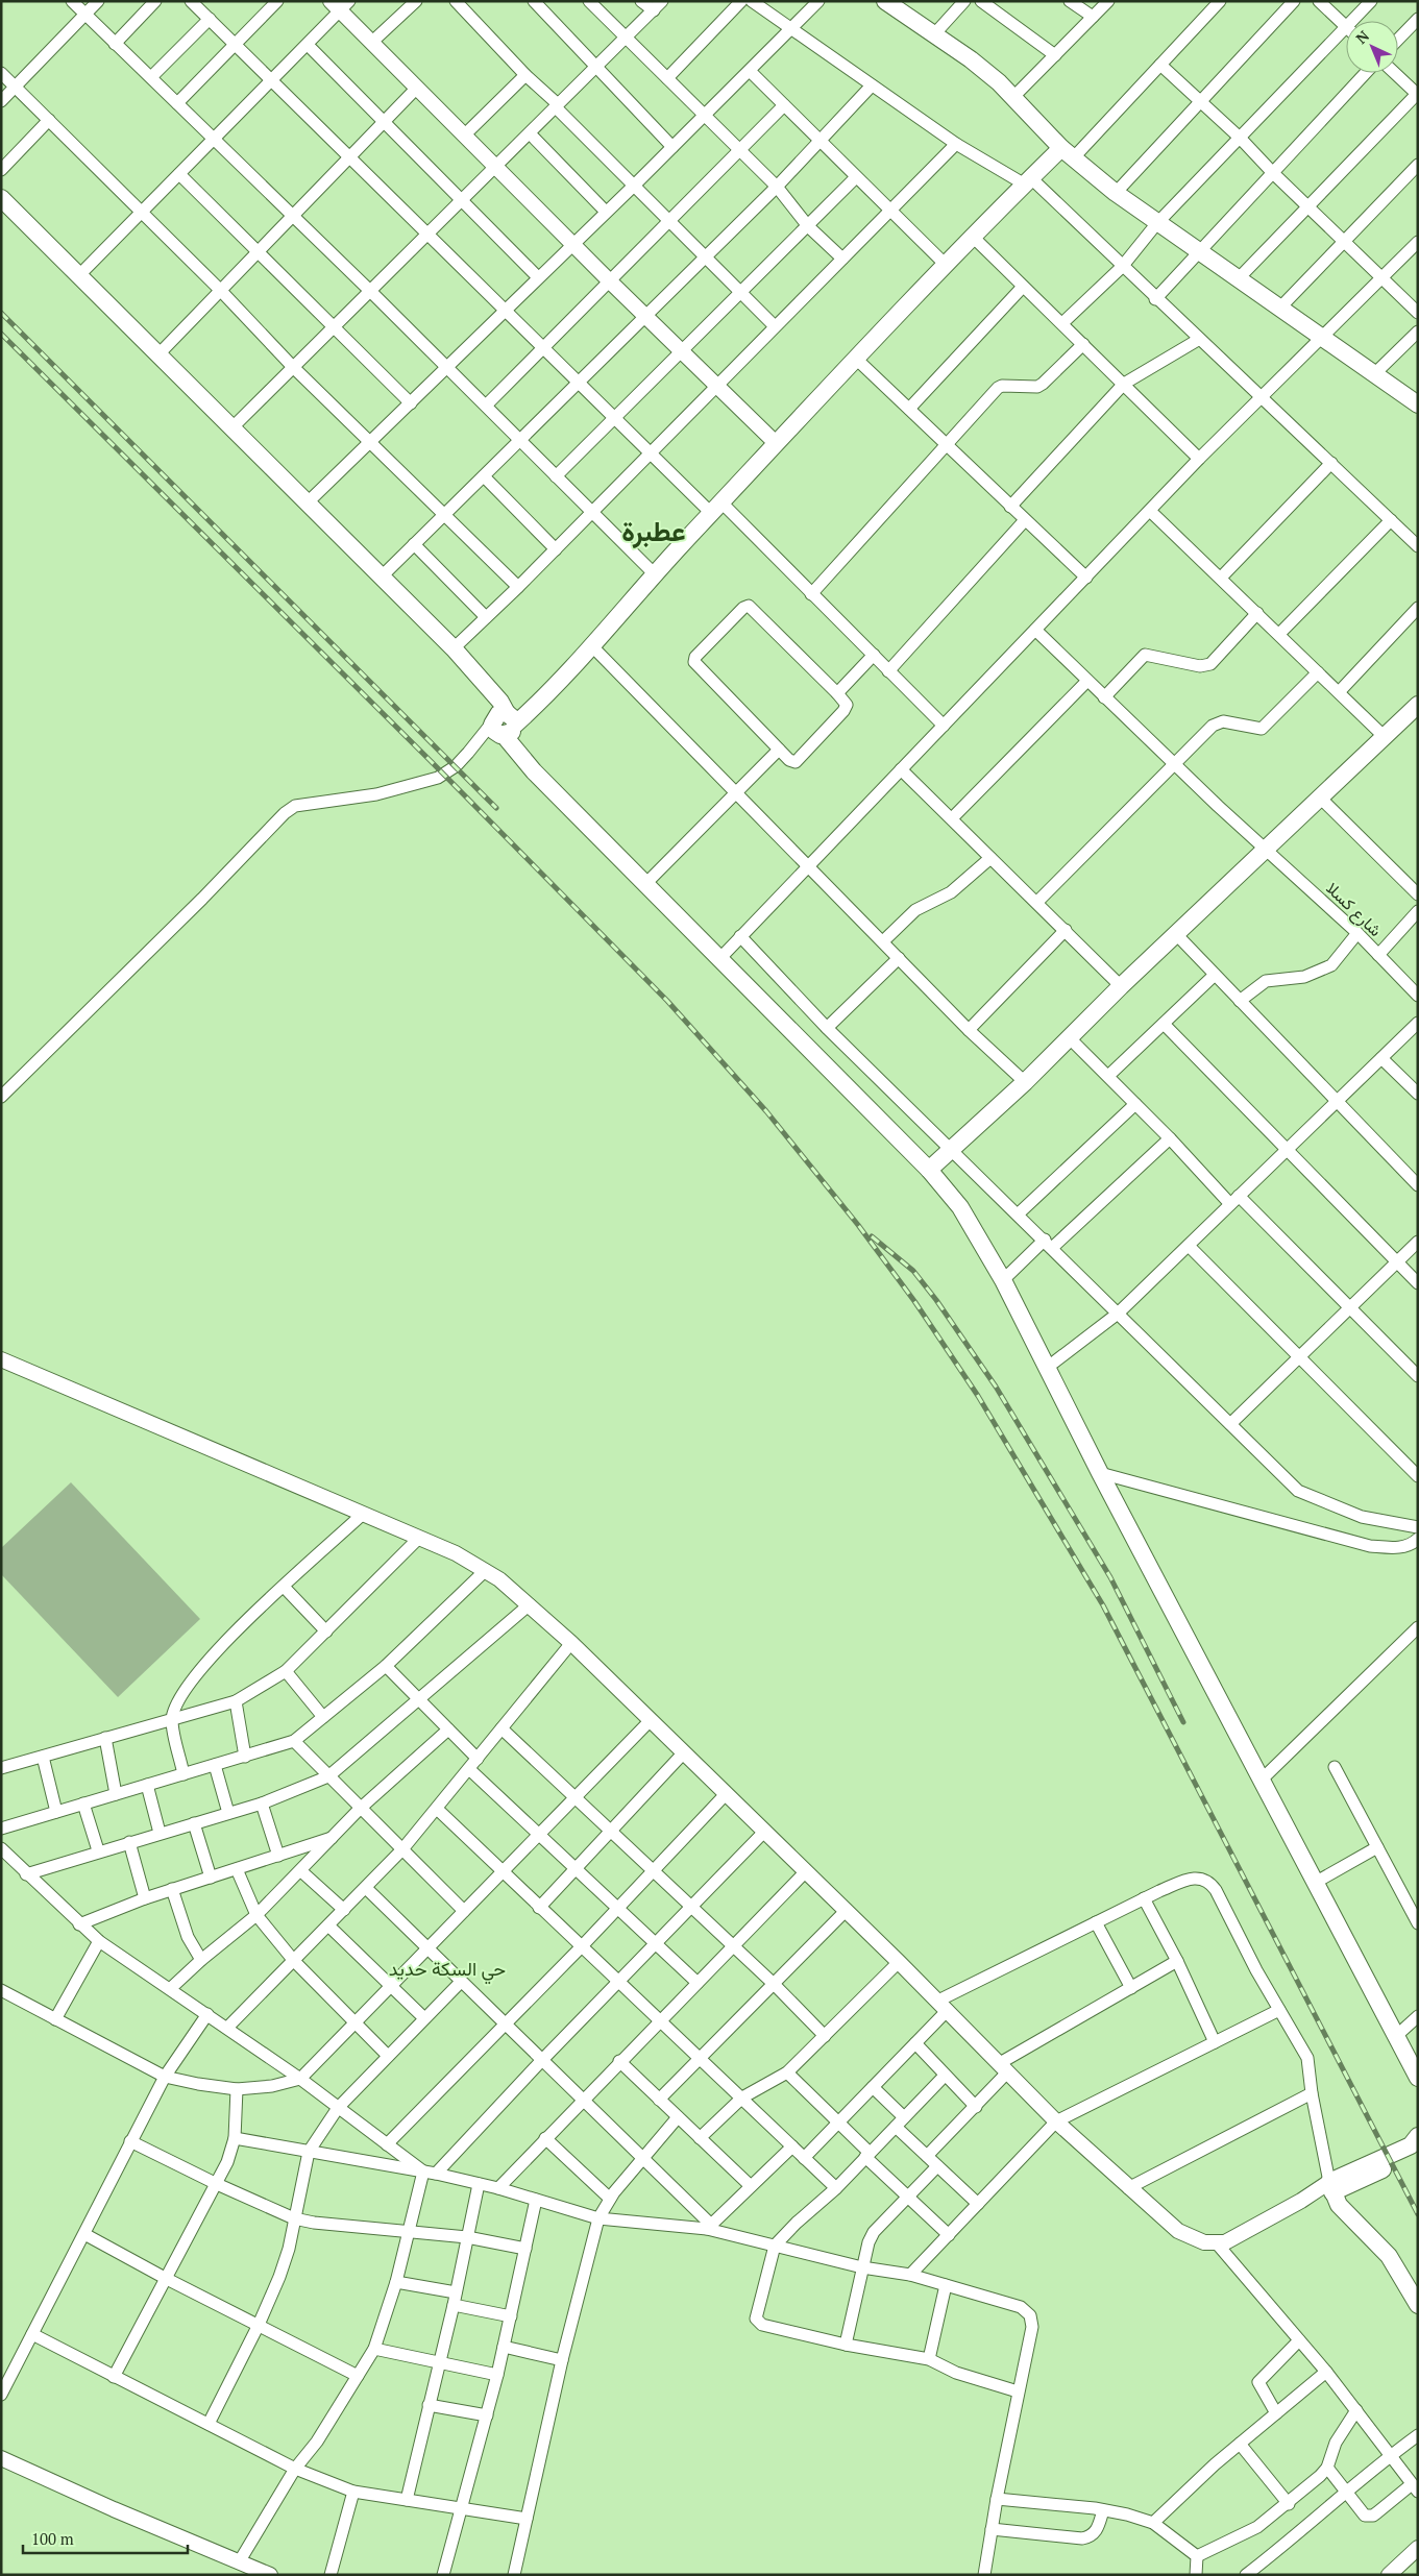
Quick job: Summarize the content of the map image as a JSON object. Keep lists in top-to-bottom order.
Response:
{
  "streets": {
    "street": ["شارع كسلا"]
  },
  "districts": ["عطبرة", "حي السكة حديد"],
  "scale_bar": "100 m",
  "north": "top left"
}
